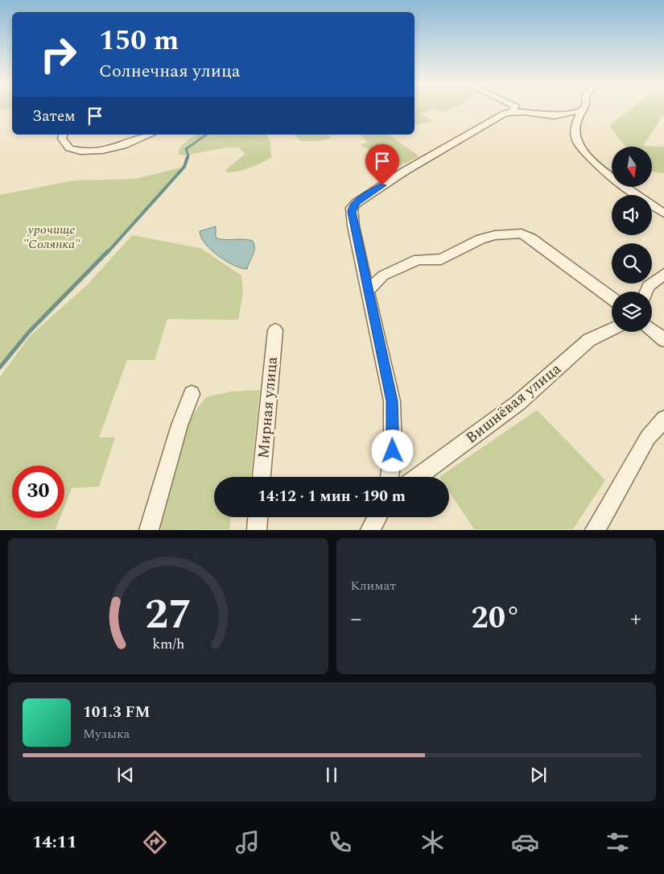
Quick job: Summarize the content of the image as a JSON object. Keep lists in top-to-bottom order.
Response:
{
  "streets": {
    "street": ["Вишнёвая улица", "Мирная улица"]
  },
  "parks": ["урочище \"Солянка\""],
  "north": "bottom",
  "page": {
    "turn": ["150 m", "Солнечная улица"],
    "then": "Затем",
    "limit": "30",
    "trip": "14:12 · 1 мин · 190 m",
    "tile": "Климат",
    "heat": ["−", "20°", "+"],
    "song": ["101.3 FM", "Музыка"],
    "tabs": "14:11",
    "gauge": ["27", "km/h"]
  }
}
